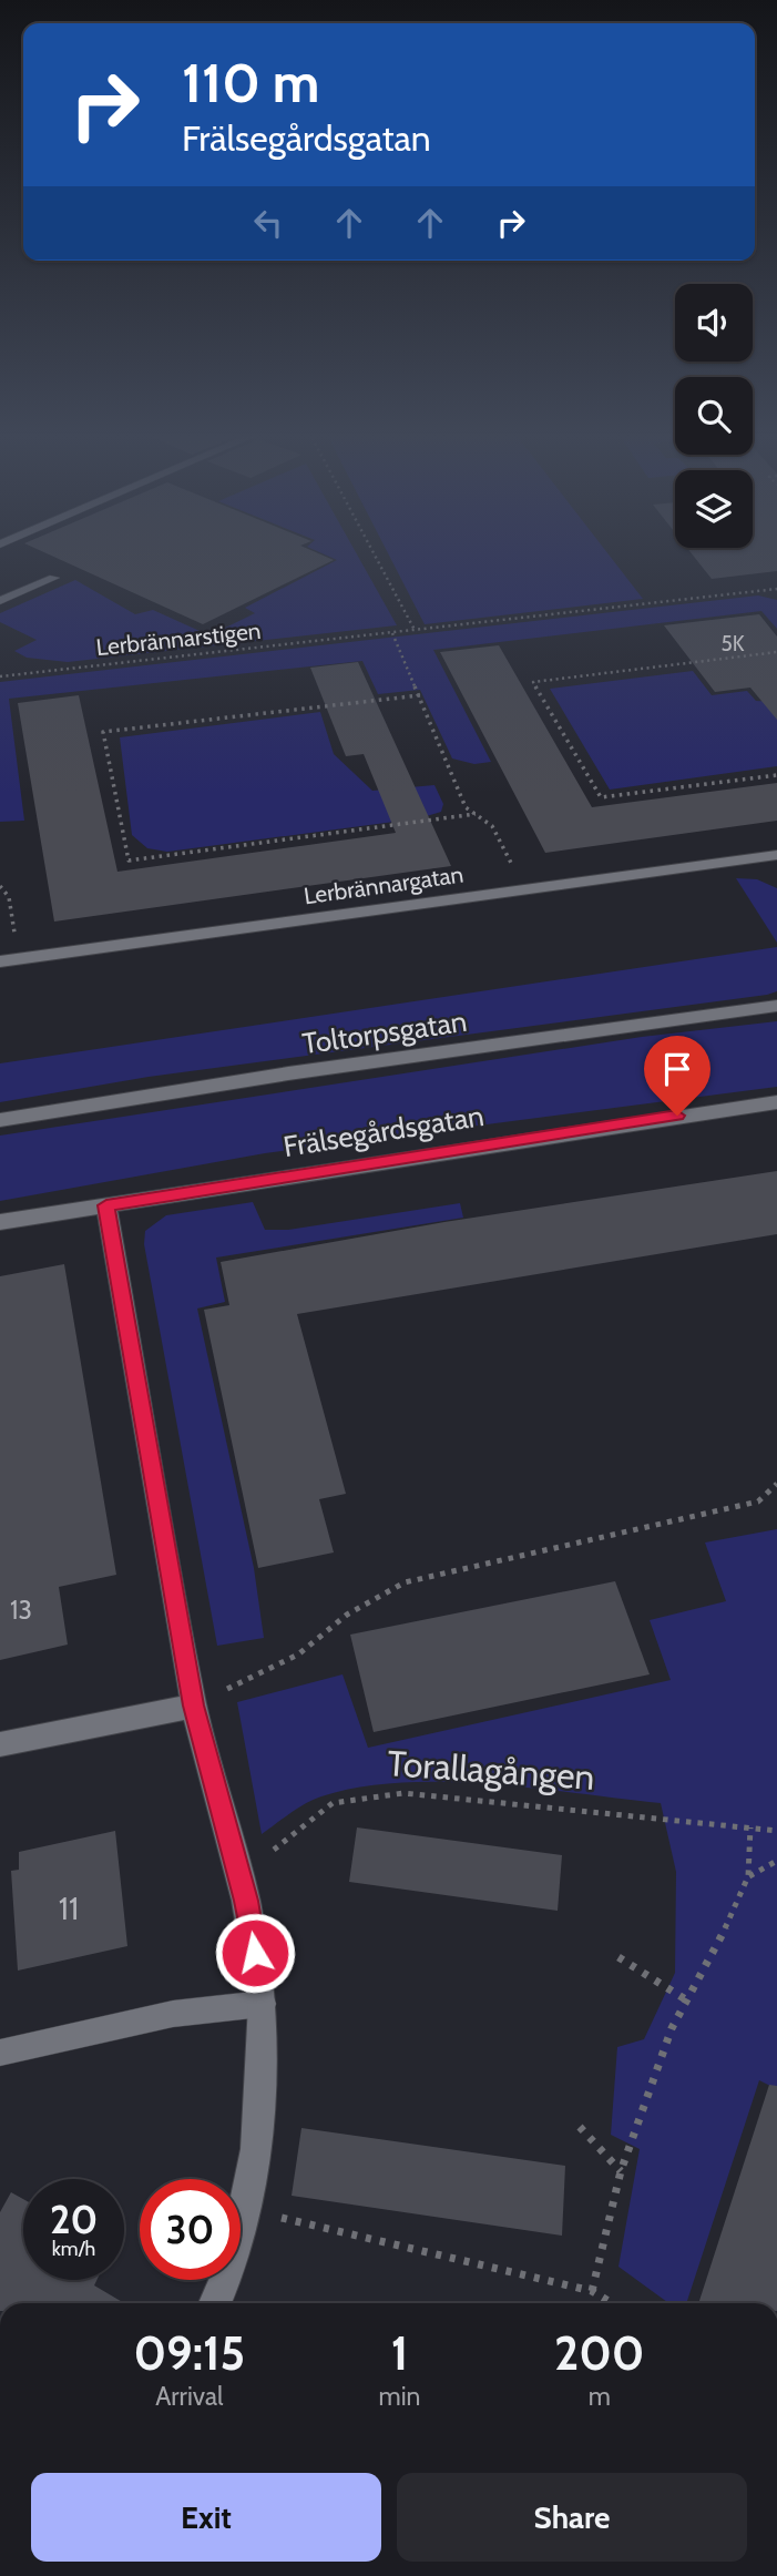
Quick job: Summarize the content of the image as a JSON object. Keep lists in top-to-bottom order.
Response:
{
  "streets": {
    "street": ["Lerbrännargatan", "Toltorpsgatan", "Frälsegårdsgatan"],
    "path": ["Lerbrännarstigen", "Torallagången"]
  },
  "house_numbers": ["5K", "13", "11"],
  "page": {
    "turn": ["110 m", "Frälsegårdsgatan"],
    "speed": "20 km/h",
    "limit": "30",
    "eta": [
      "09:15",
      "Arrival",
      "1",
      "min",
      "200",
      "m"
    ],
    "buttons": ["Exit", "Share"]
  }
}
